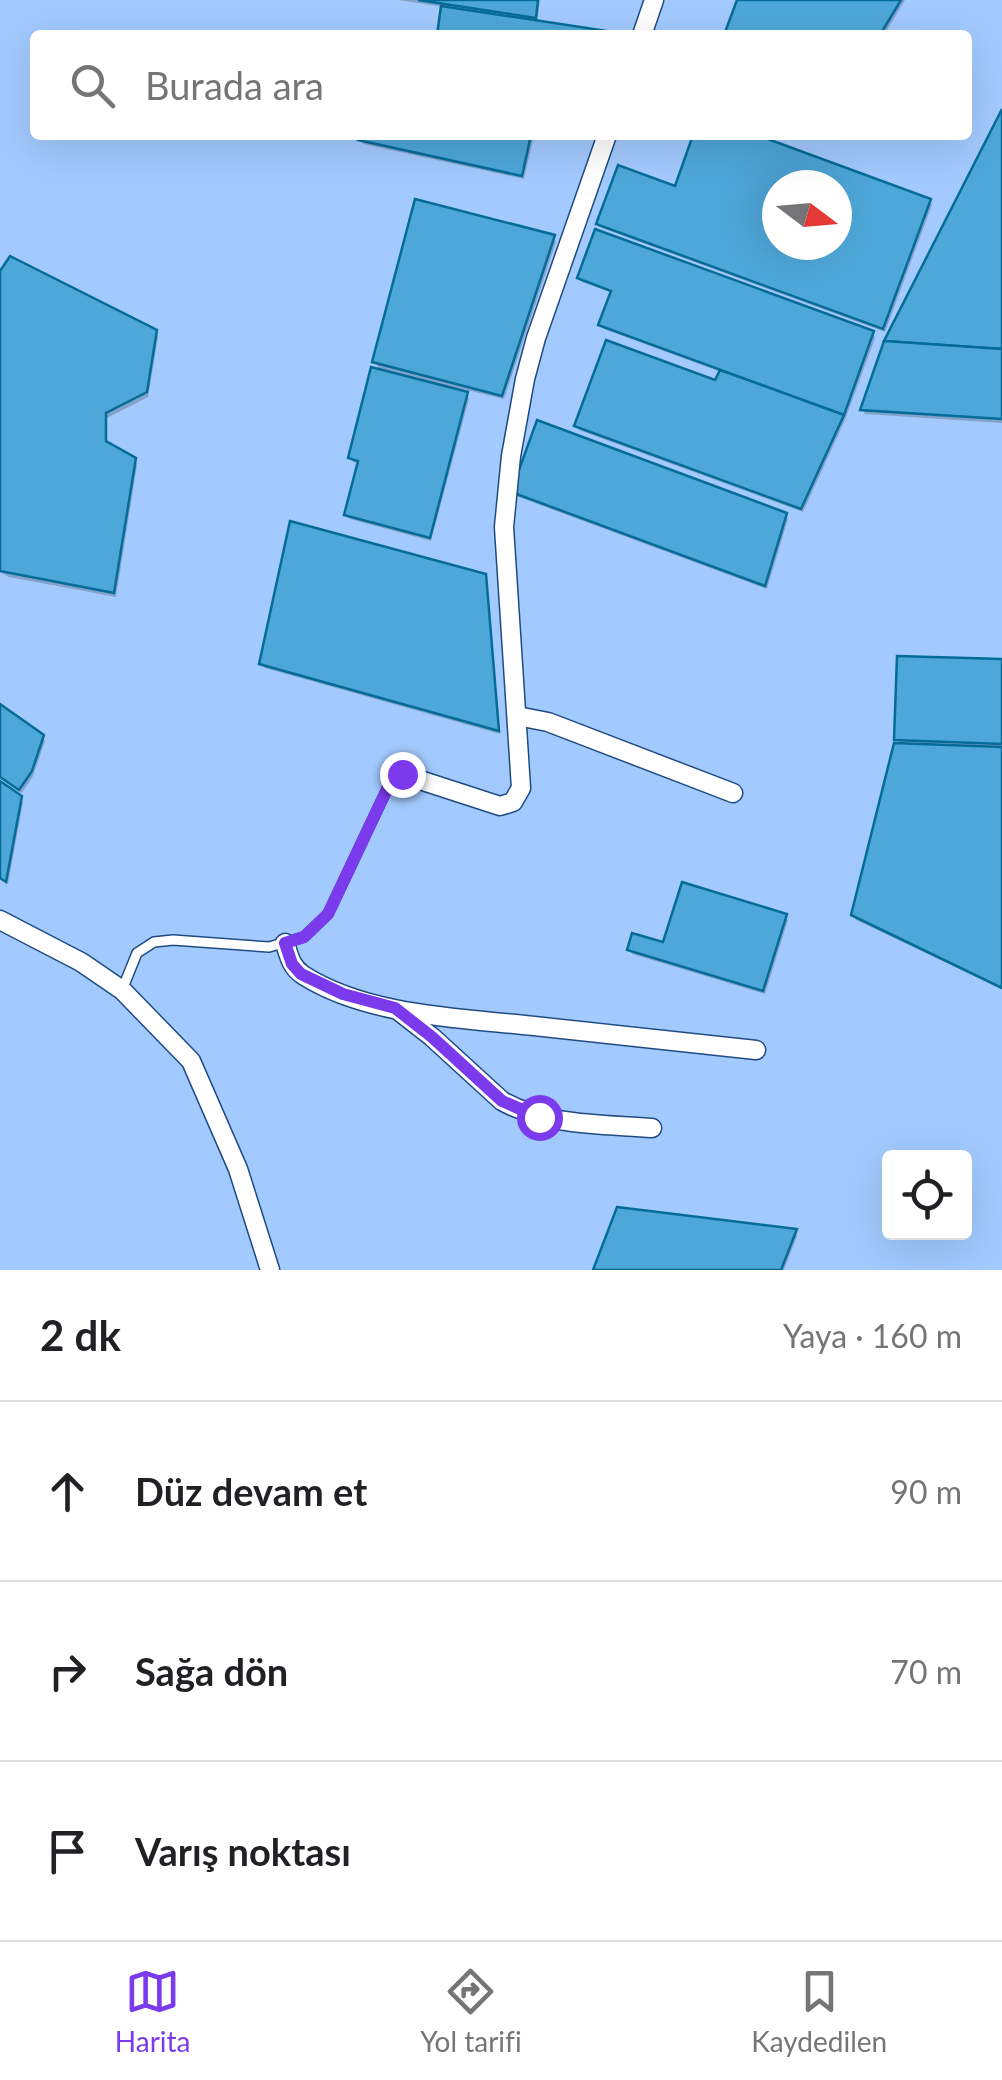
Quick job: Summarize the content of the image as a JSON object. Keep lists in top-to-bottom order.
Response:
{
  "north": "right",
  "page": {
    "search": "Burada ara",
    "heading": ["2 dk", "Yaya · 160 m"],
    "list": [
      ["Düz devam et", "90 m"],
      ["Sağa dön", "70 m"],
      "Varış noktası"
    ],
    "nav": ["Harita", "Yol tarifi", "Kaydedilen"]
  }
}
